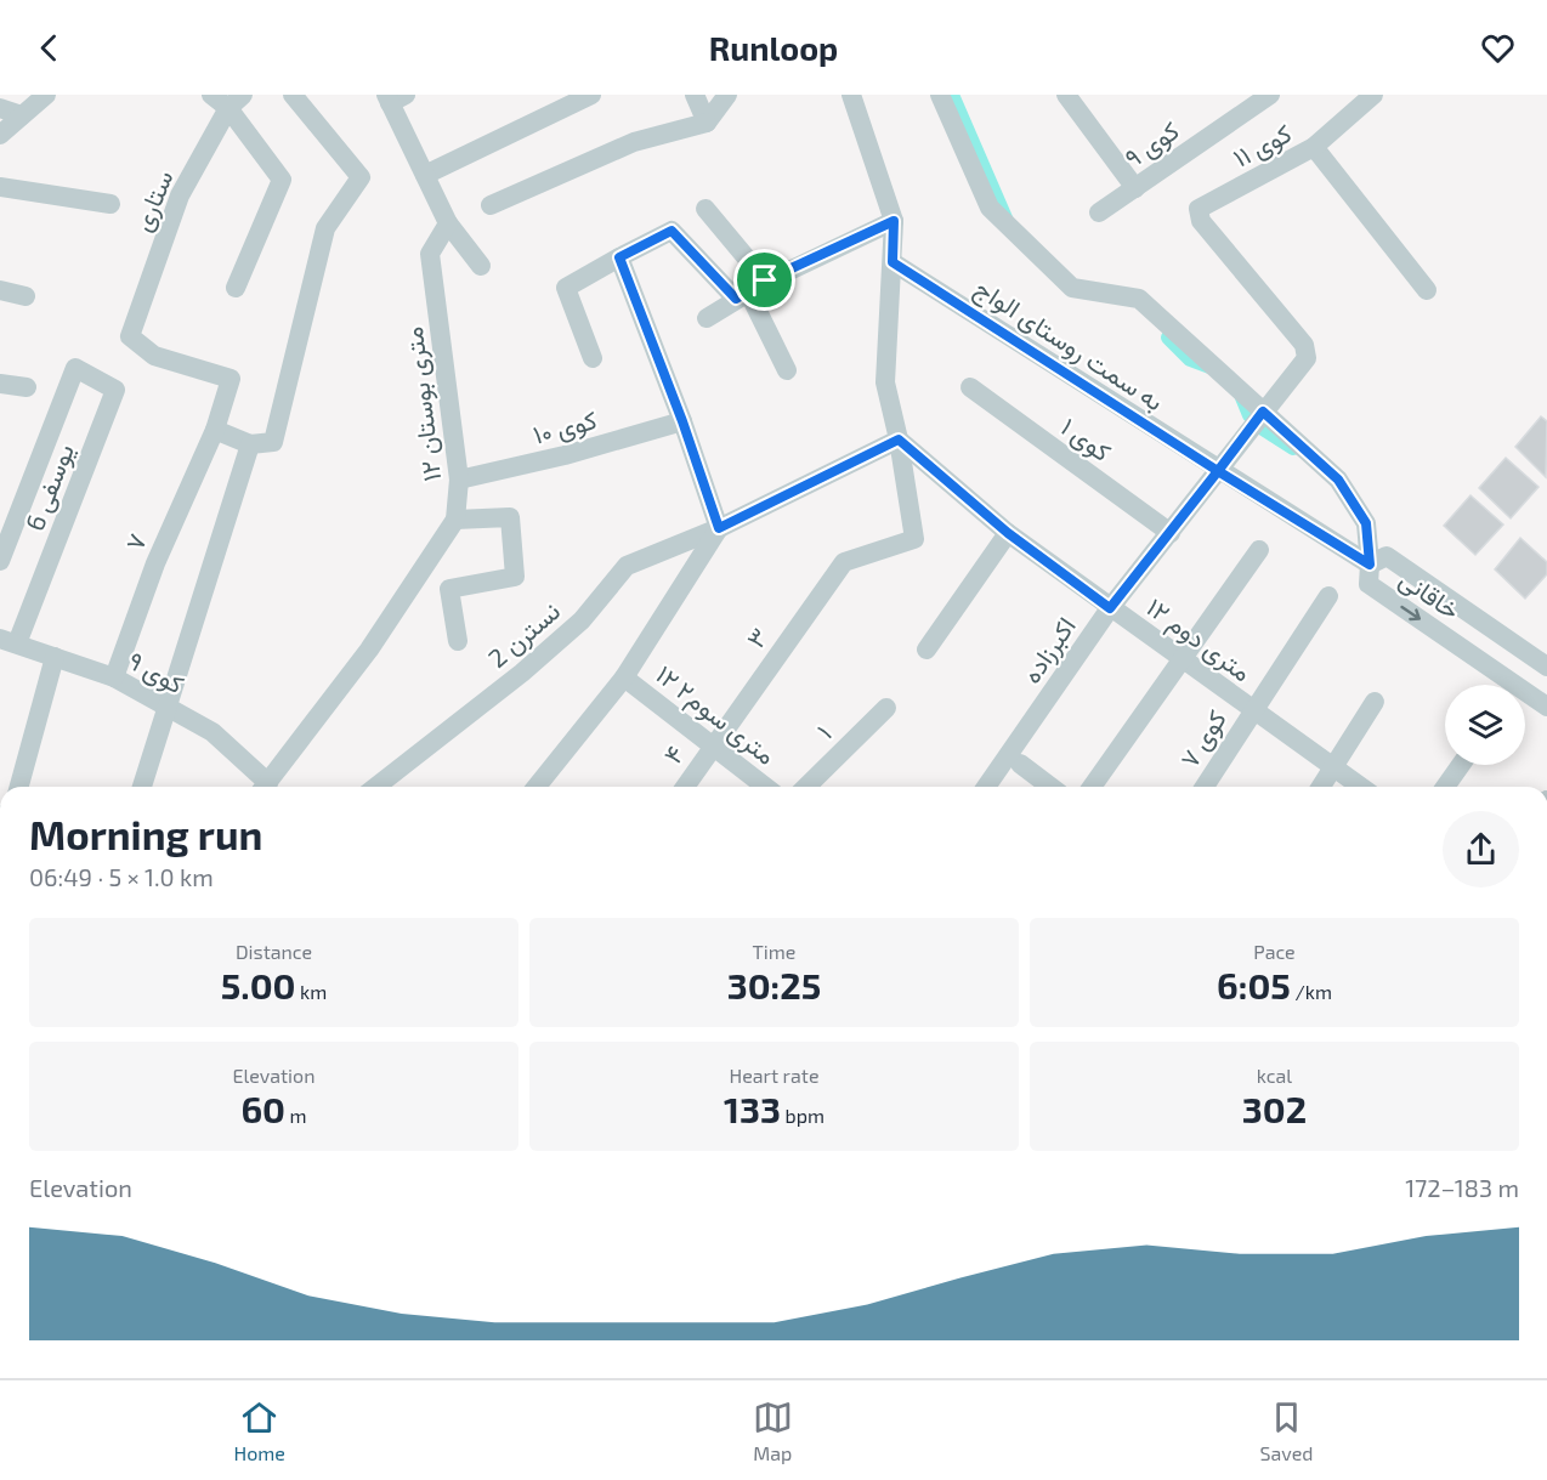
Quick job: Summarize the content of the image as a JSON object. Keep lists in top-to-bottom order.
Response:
{
  "streets": {
    "street": [
      "کوی ۹",
      "کوی ۱۱",
      "ستاری",
      "به سمت روستای الواج",
      "۱۲ متری بوستان",
      "کوی ۱۰",
      "کوی ۱",
      "یوسفی 6",
      "۷",
      "خاقانی",
      "نسترن 2",
      "۳",
      "۱۲ متری دوم",
      "اکبرزاده",
      "۱۲ متری سوم۲",
      "۱",
      "کوی ۷",
      "۴"
    ]
  },
  "crossings": [
    ["کوی ۹", "یوسفی 6"],
    ["کوی ۹", "۷"],
    ["کوی ۱۱", "اکبرزاده"],
    ["ستاری", "۷"],
    ["به سمت روستای الواج", "خاقانی"],
    ["به سمت روستای الواج", "اکبرزاده"],
    ["۱۲ متری بوستان", "کوی ۱۰"],
    ["کوی ۱", "اکبرزاده"],
    ["نسترن 2", "۳"],
    ["نسترن 2", "۱۲ متری دوم"],
    ["۳", "۱۲ متری دوم"],
    ["۳", "۱۲ متری سوم۲"],
    ["۳", "۴"],
    ["۱۲ متری دوم", "اکبرزاده"],
    ["۱۲ متری دوم", "کوی ۷"],
    ["۱۲ متری سوم۲", "۴"]
  ],
  "page": {
    "header": "Runloop",
    "heading": ["Morning run", "06:49 · 5 × 1.0 km"],
    "stats": [
      ["Distance", "5.00 km"],
      ["Time", "30:25"],
      ["Pace", "6:05 /km"],
      ["Elevation", "60 m"],
      ["Heart rate", "133 bpm"],
      ["kcal", "302"]
    ],
    "chart": ["Elevation", "172–183 m"],
    "tabs": ["Home", "Map", "Saved"]
  }
}
